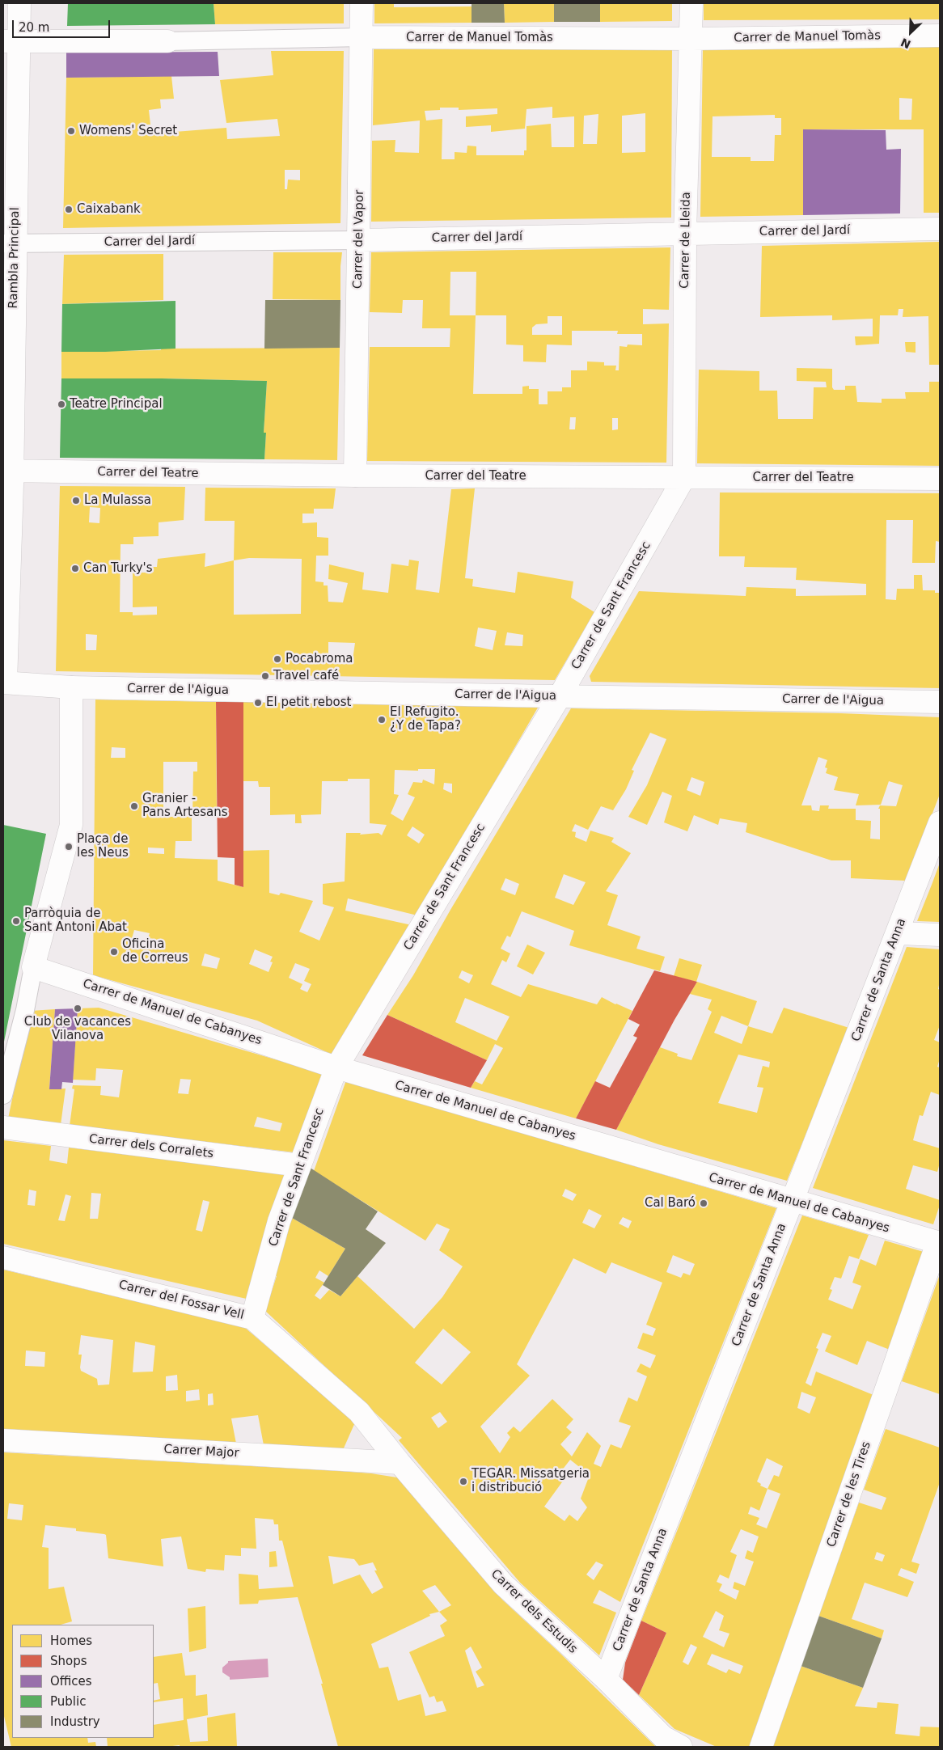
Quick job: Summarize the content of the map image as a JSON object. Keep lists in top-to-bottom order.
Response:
{
  "streets": {
    "street": [
      "Carrer de Manuel Tomàs",
      "Carrer del Jardí",
      "Carrer del Vapor",
      "Carrer de Lleida",
      "Rambla Principal",
      "Carrer del Teatre",
      "Carrer de Sant Francesc",
      "Carrer de l'Aigua",
      "Carrer de Santa Anna",
      "Carrer de Manuel de Cabanyes",
      "Carrer dels Corralets",
      "Carrer del Fossar Vell",
      "Carrer Major",
      "Carrer de les Tires",
      "Carrer dels Estudis"
    ]
  },
  "crossings": [
    ["Carrer de Manuel Tomàs", "Carrer del Vapor"],
    ["Carrer de Manuel Tomàs", "Carrer de Lleida"],
    ["Carrer de Manuel Tomàs", "Rambla Principal"],
    ["Carrer del Jardí", "Carrer del Vapor"],
    ["Carrer del Jardí", "Carrer de Lleida"],
    ["Carrer del Jardí", "Rambla Principal"],
    ["Carrer del Vapor", "Carrer del Teatre"],
    ["Carrer de Lleida", "Carrer del Teatre"],
    ["Carrer de Lleida", "Carrer de Sant Francesc"],
    ["Rambla Principal", "Carrer del Teatre"],
    ["Carrer del Teatre", "Carrer de Sant Francesc"],
    ["Carrer de Sant Francesc", "Carrer de l'Aigua"],
    ["Carrer de Sant Francesc", "Carrer de Manuel de Cabanyes"],
    ["Carrer de Sant Francesc", "Carrer dels Corralets"],
    ["Carrer de Sant Francesc", "Carrer del Fossar Vell"],
    ["Carrer de Santa Anna", "Carrer de Manuel de Cabanyes"],
    ["Carrer de Santa Anna", "Carrer dels Estudis"],
    ["Carrer de Manuel de Cabanyes", "Carrer de les Tires"],
    ["Carrer del Fossar Vell", "Carrer Major"],
    ["Carrer del Fossar Vell", "Carrer dels Estudis"],
    ["Carrer Major", "Carrer dels Estudis"]
  ],
  "places": [
    "Womens' Secret",
    "Caixabank",
    "Teatre Principal",
    "La Mulassa",
    "Can Turky's",
    "Pocabroma",
    "Travel café",
    "El petit rebost",
    "El Refugito. ¿Y de Tapa?",
    "Granier - Pans Artesans",
    "Plaça de les Neus",
    "Parròquia de Sant Antoni Abat",
    "Oficina de Correus",
    "Club de vacances Vilanova",
    "Cal Baró",
    "TEGAR. Missatgeria i distribució"
  ],
  "legend": [
    "Homes",
    "Shops",
    "Offices",
    "Public",
    "Industry"
  ],
  "scale_bar": "20 m",
  "north": "bottom left"
}
